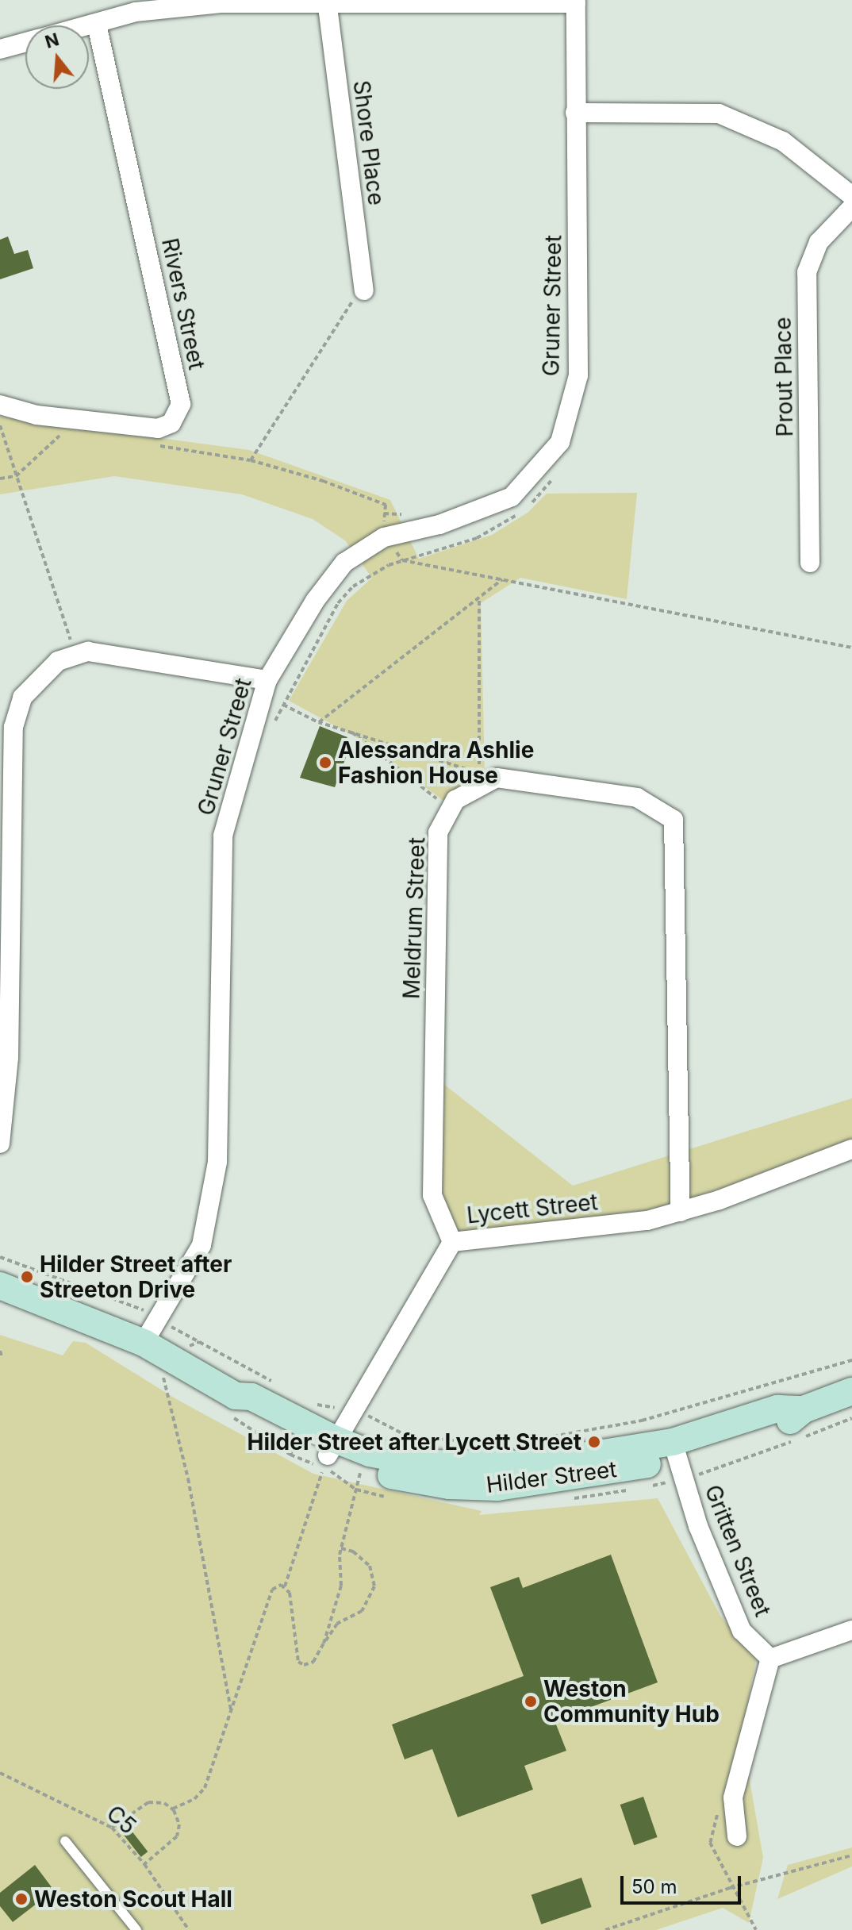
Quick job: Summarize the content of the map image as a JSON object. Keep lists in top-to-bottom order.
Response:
{
  "streets": {
    "street": [
      "Shore Place",
      "Rivers Street",
      "Gruner Street",
      "Prout Place",
      "Meldrum Street",
      "Lycett Street",
      "Hilder Street",
      "Gritten Street"
    ],
    "path": ["C5"]
  },
  "crossings": [
    ["Gruner Street", "Hilder Street"],
    ["Meldrum Street", "Lycett Street"],
    ["Lycett Street", "Hilder Street"],
    ["Hilder Street", "Gritten Street"]
  ],
  "places": [
    "Alessandra Ashlie Fashion House",
    "Hilder Street after Streeton Drive",
    "Hilder Street after Lycett Street",
    "Weston Community Hub",
    "Weston Scout Hall"
  ],
  "scale_bar": "50 m",
  "north": "top"
}
